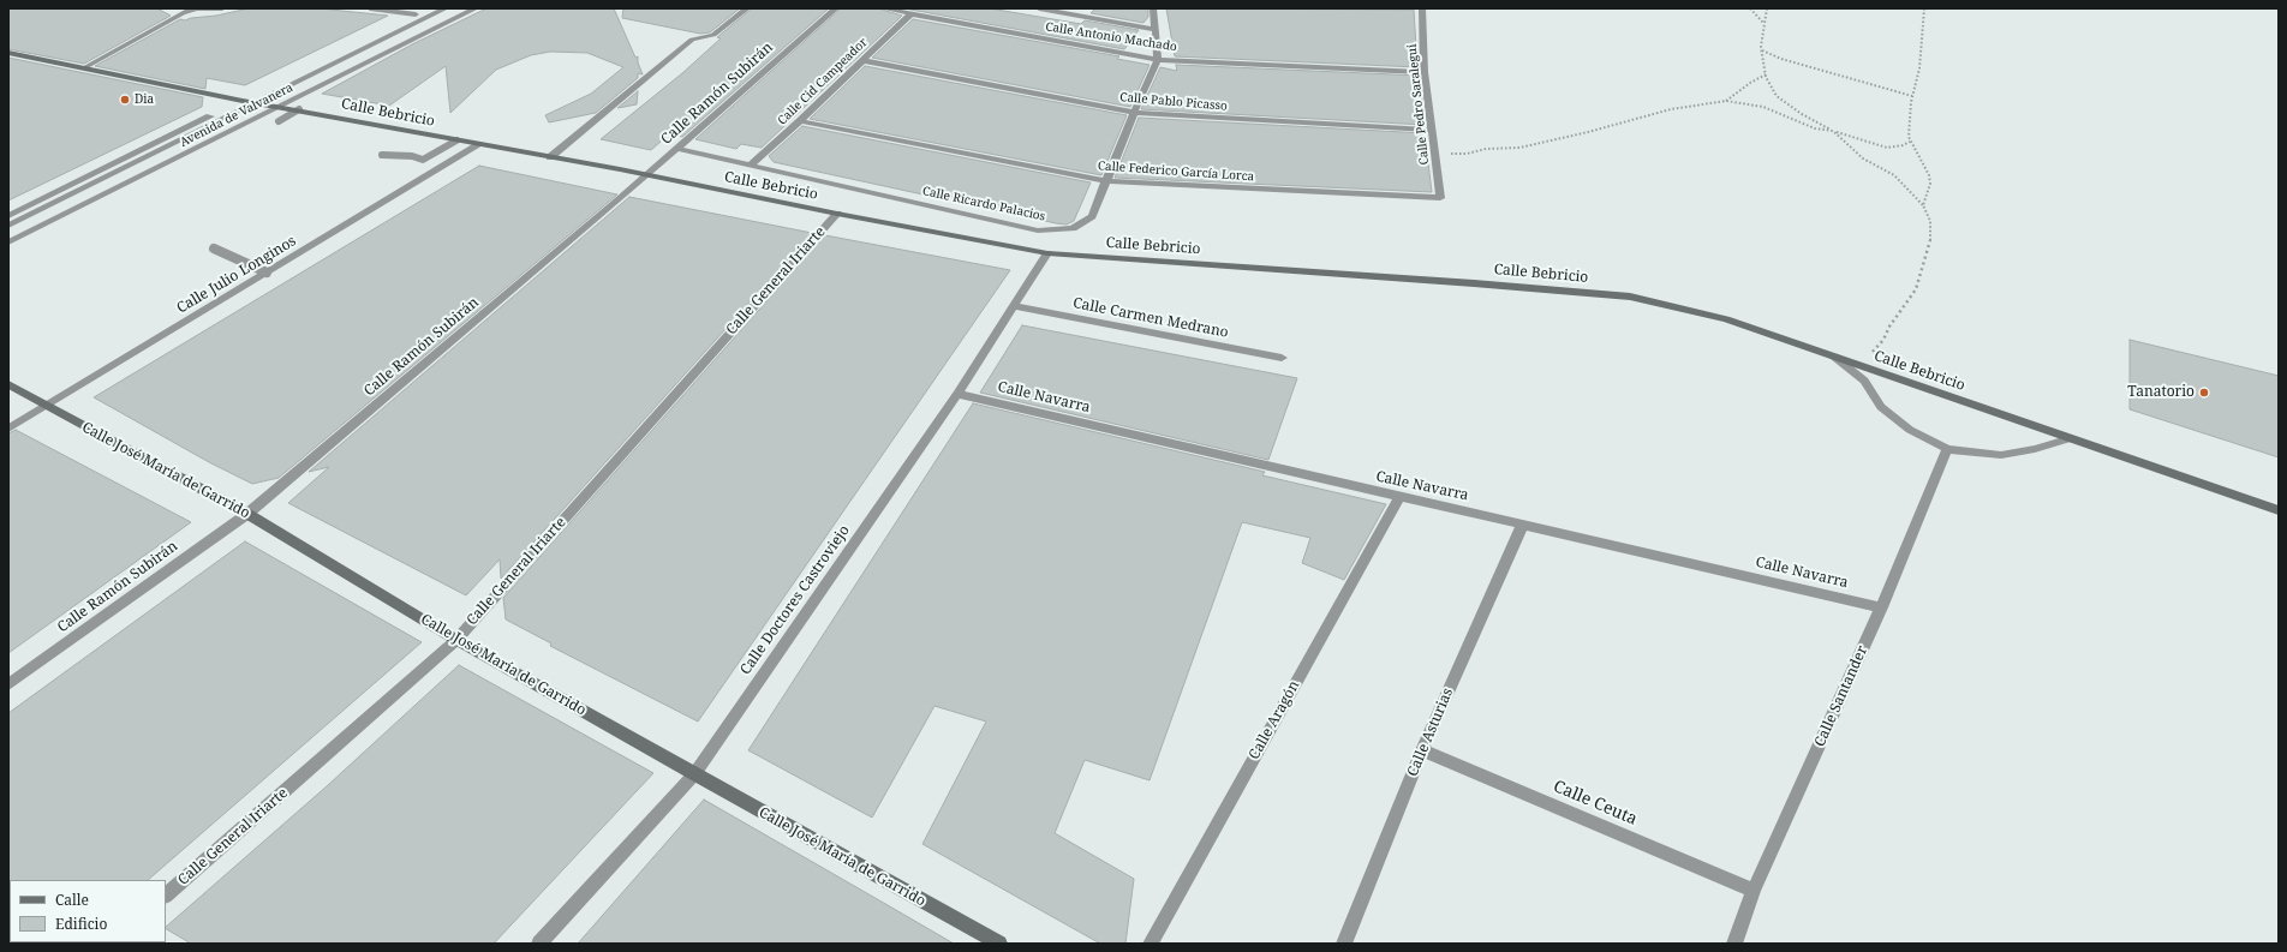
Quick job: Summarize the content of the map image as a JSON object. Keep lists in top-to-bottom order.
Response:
{
  "streets": {
    "street": [
      "Calle Antonio Machado",
      "Calle Cid Campeador",
      "Calle Ramón Subirán",
      "Calle Pablo Picasso",
      "Calle Pedro Saralegui",
      "Calle Bebricio",
      "Avenida de Valvanera",
      "Calle Federico García Lorca",
      "Calle Ricardo Palacios",
      "Calle Julio Longinos",
      "Calle General Iriarte",
      "Calle Carmen Medrano",
      "Calle Navarra",
      "Calle José María de Garrido",
      "Calle Doctores Castroviejo",
      "Calle Santander",
      "Calle Aragón",
      "Calle Asturias",
      "Calle Ceuta"
    ]
  },
  "crossings": [
    ["Calle Antonio Machado", "Calle Cid Campeador"],
    ["Calle Antonio Machado", "Calle Pedro Saralegui"],
    ["Calle Antonio Machado", "Calle Ricardo Palacios"],
    ["Calle Cid Campeador", "Calle Pablo Picasso"],
    ["Calle Cid Campeador", "Calle Federico García Lorca"],
    ["Calle Cid Campeador", "Calle Ricardo Palacios"],
    ["Calle Ramón Subirán", "Calle Bebricio"],
    ["Calle Ramón Subirán", "Calle Ricardo Palacios"],
    ["Calle Ramón Subirán", "Calle José María de Garrido"],
    ["Calle Pablo Picasso", "Calle Pedro Saralegui"],
    ["Calle Pablo Picasso", "Calle Ricardo Palacios"],
    ["Calle Pedro Saralegui", "Calle Federico García Lorca"],
    ["Calle Bebricio", "Avenida de Valvanera"],
    ["Calle Bebricio", "Calle Julio Longinos"],
    ["Calle Bebricio", "Calle General Iriarte"],
    ["Calle Bebricio", "Calle Doctores Castroviejo"],
    ["Calle Federico García Lorca", "Calle Ricardo Palacios"],
    ["Calle Julio Longinos", "Calle José María de Garrido"],
    ["Calle General Iriarte", "Calle José María de Garrido"],
    ["Calle Carmen Medrano", "Calle Doctores Castroviejo"],
    ["Calle Navarra", "Calle Doctores Castroviejo"],
    ["Calle Navarra", "Calle Santander"],
    ["Calle Navarra", "Calle Aragón"],
    ["Calle Navarra", "Calle Asturias"],
    ["Calle José María de Garrido", "Calle Doctores Castroviejo"],
    ["Calle Santander", "Calle Ceuta"],
    ["Calle Asturias", "Calle Ceuta"]
  ],
  "places": ["Dia", "Tanatorio"],
  "legend": ["Calle", "Edificio"]
}
